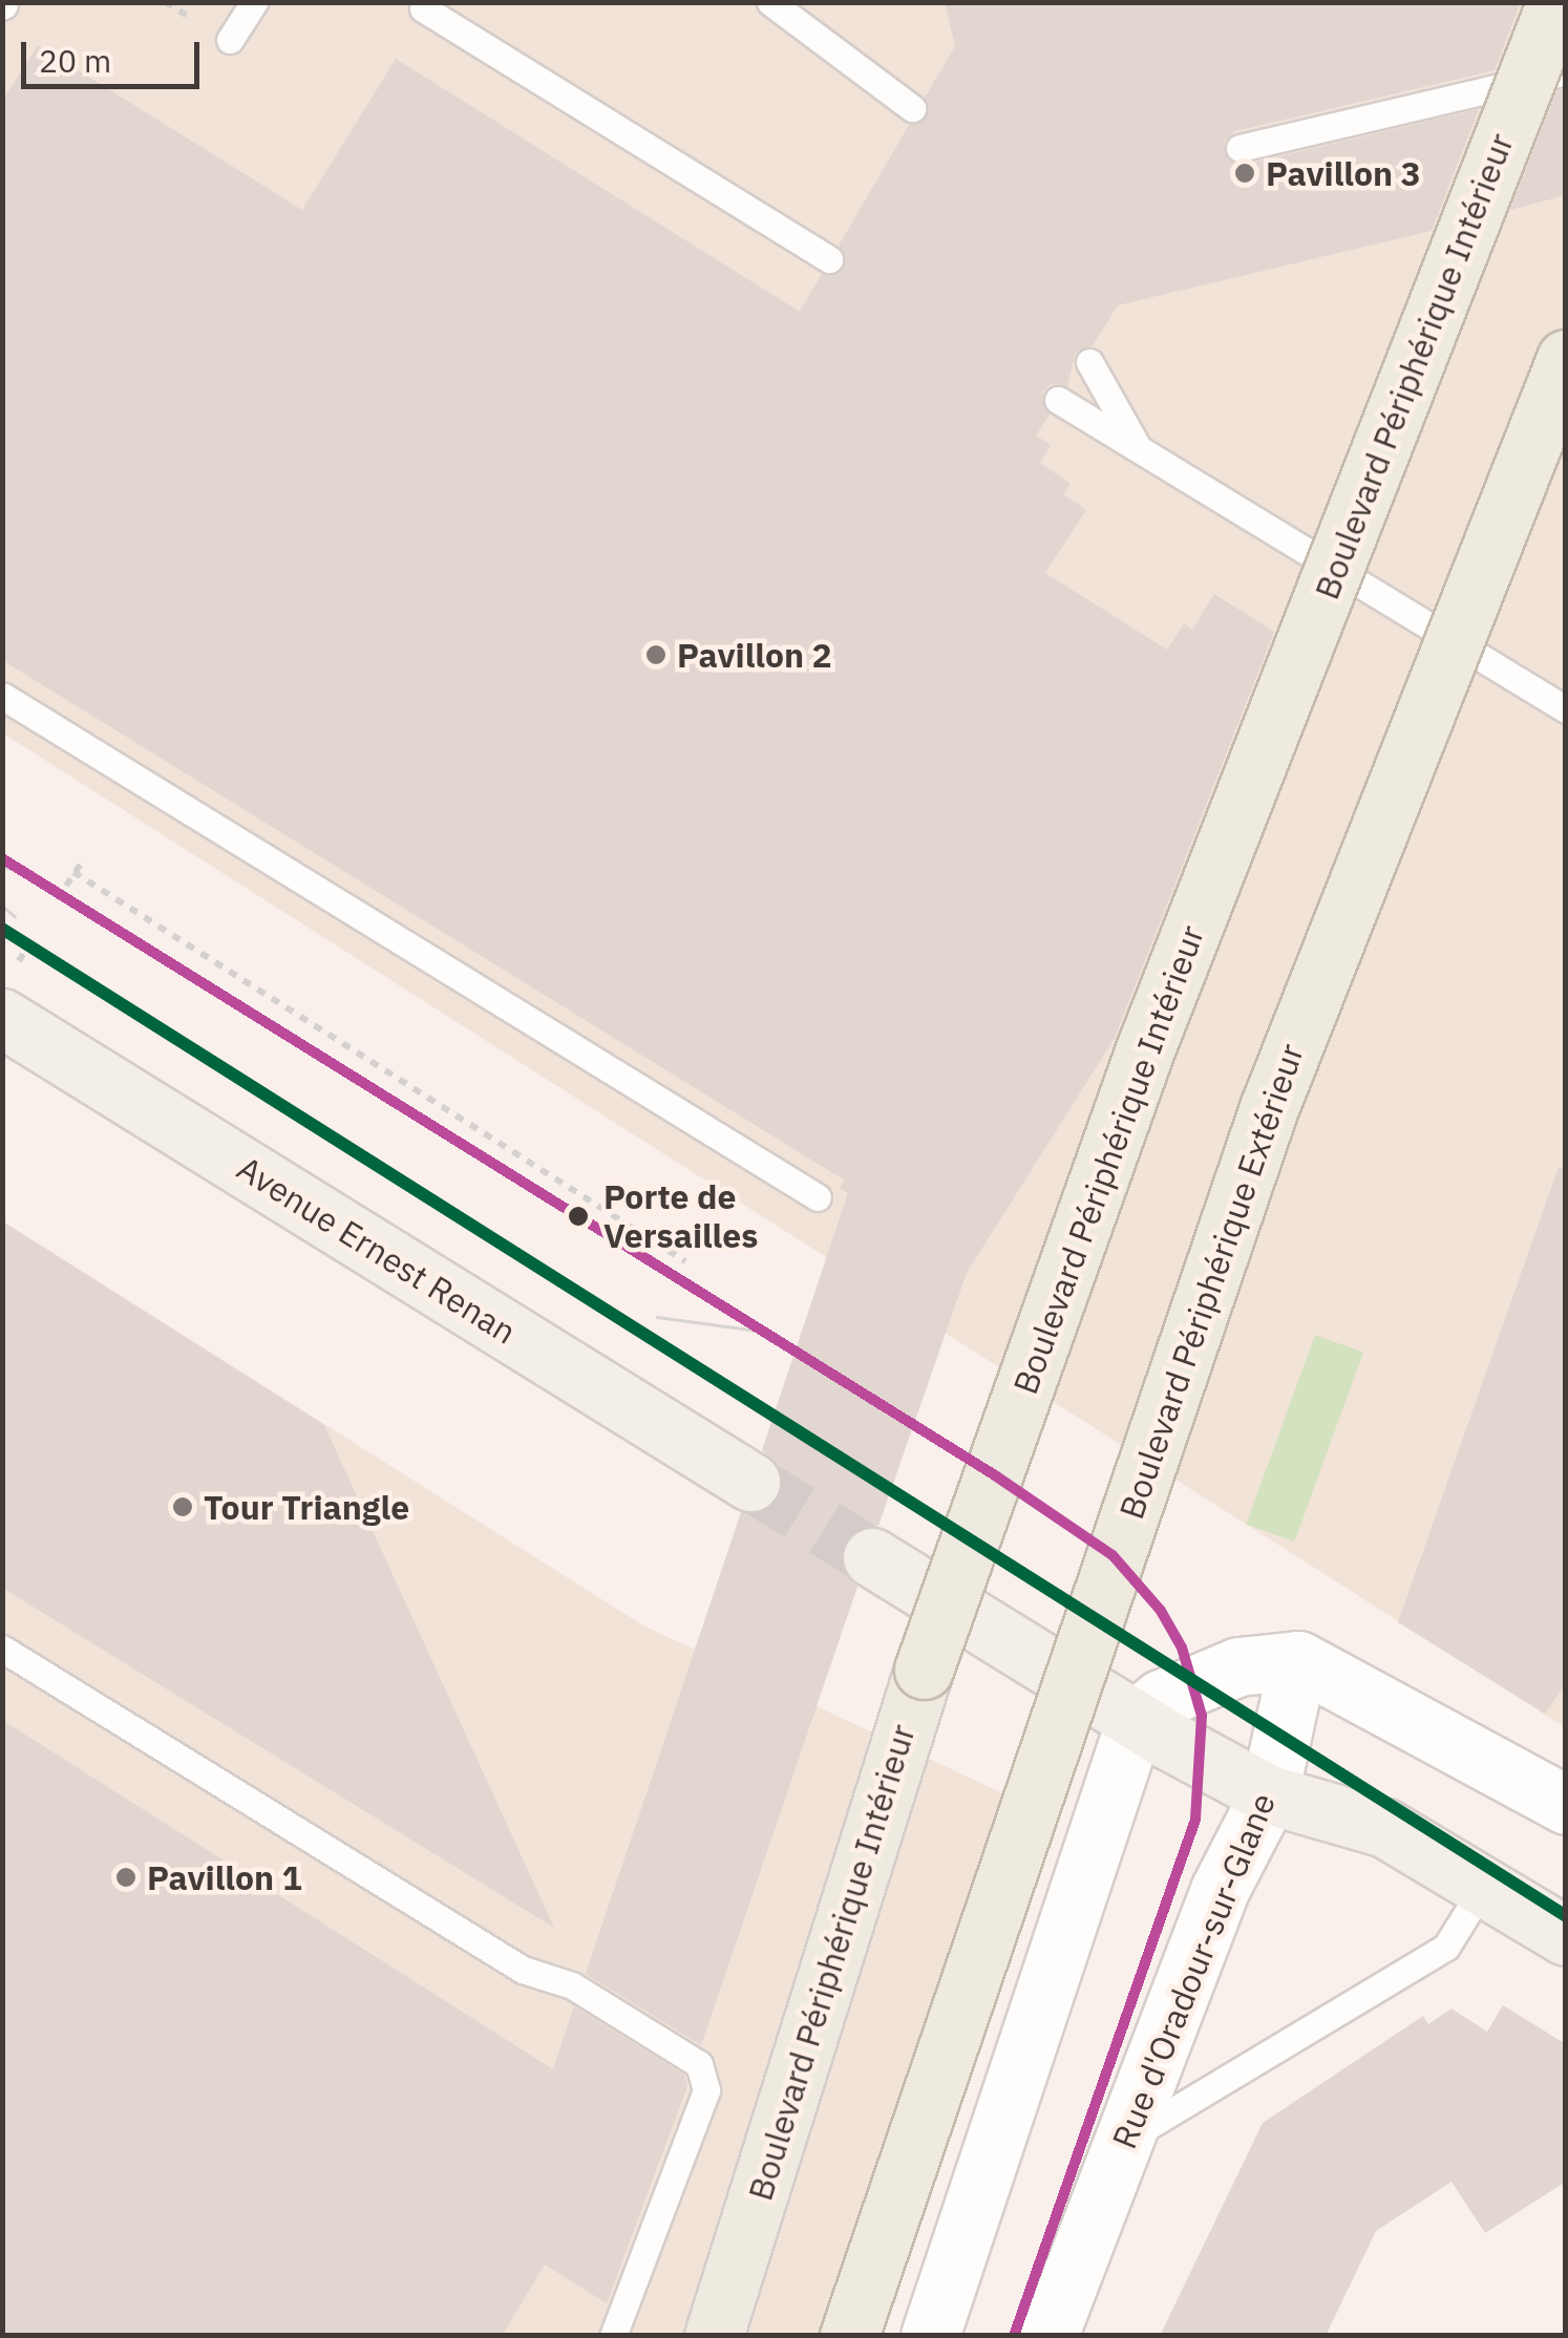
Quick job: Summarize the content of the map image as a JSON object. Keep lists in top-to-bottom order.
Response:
{
  "streets": {
    "highway": ["Boulevard Périphérique Intérieur", "Boulevard Périphérique Extérieur"],
    "main road": ["Avenue Ernest Renan"],
    "street": ["Rue d'Oradour-sur-Glane"]
  },
  "places": [
    "Pavillon 3",
    "Pavillon 2",
    "Porte de Versailles",
    "Tour Triangle",
    "Pavillon 1"
  ],
  "scale_bar": "20 m"
}
